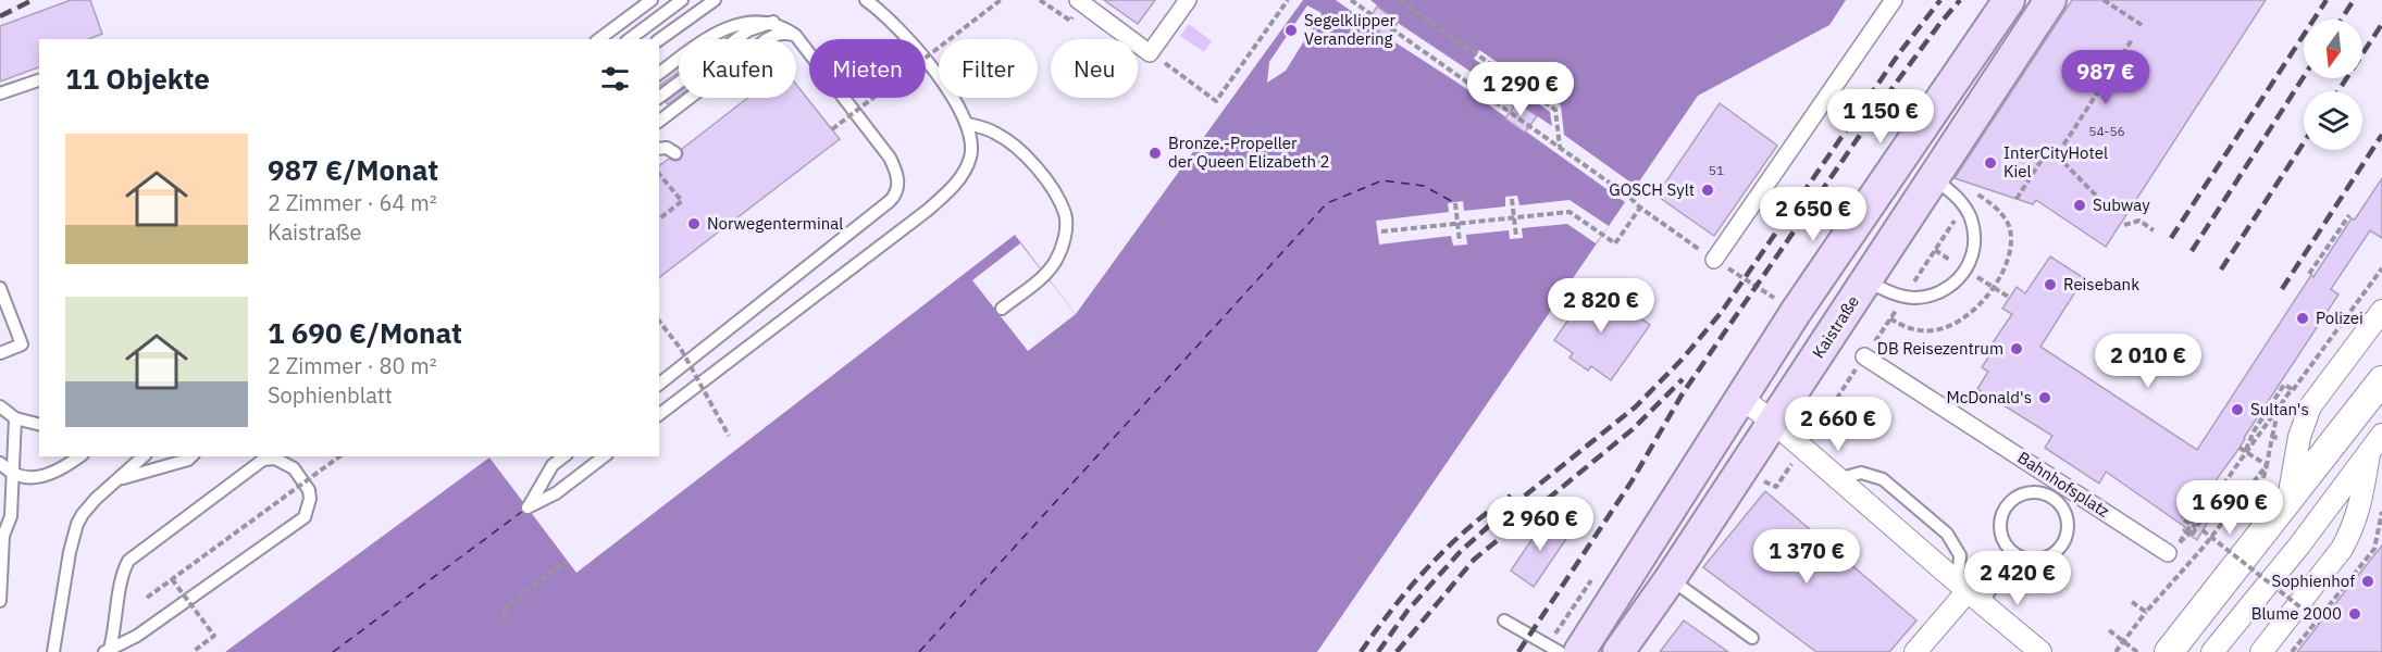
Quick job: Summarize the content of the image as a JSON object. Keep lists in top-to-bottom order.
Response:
{
  "streets": {
    "main road": ["Kaistraße"],
    "street": ["Bahnhofsplatz"]
  },
  "places": [
    "Segelklipper Verandering",
    "Bronze.-Propeller der Queen Elizabeth 2",
    "InterCityHotel Kiel",
    "GOSCH Sylt",
    "Subway",
    "Norwegenterminal",
    "Reisebank",
    "Polizei",
    "DB Reisezentrum",
    "McDonald's",
    "Sultan's",
    "Sophienhof",
    "Blume 2000"
  ],
  "house_numbers": ["54-56", "51"],
  "north": "bottom",
  "page": {
    "chip": [
      "Kaufen",
      "Mieten",
      "Filter",
      "Neu"
    ],
    "heading": "11 Objekte",
    "price": [
      "987 €",
      "1 290 €",
      "1 150 €",
      "2 650 €",
      "2 820 €",
      "2 010 €",
      "2 660 €",
      "1 690 €",
      "2 960 €",
      "1 370 €",
      "2 420 €"
    ],
    "list": [
      {
        "name": "987 €/Monat",
        "note": "2 Zimmer · 64 m² · Kaistraße"
      },
      {
        "name": "1 690 €/Monat",
        "note": "2 Zimmer · 80 m² · Sophienblatt"
      }
    ]
  }
}
